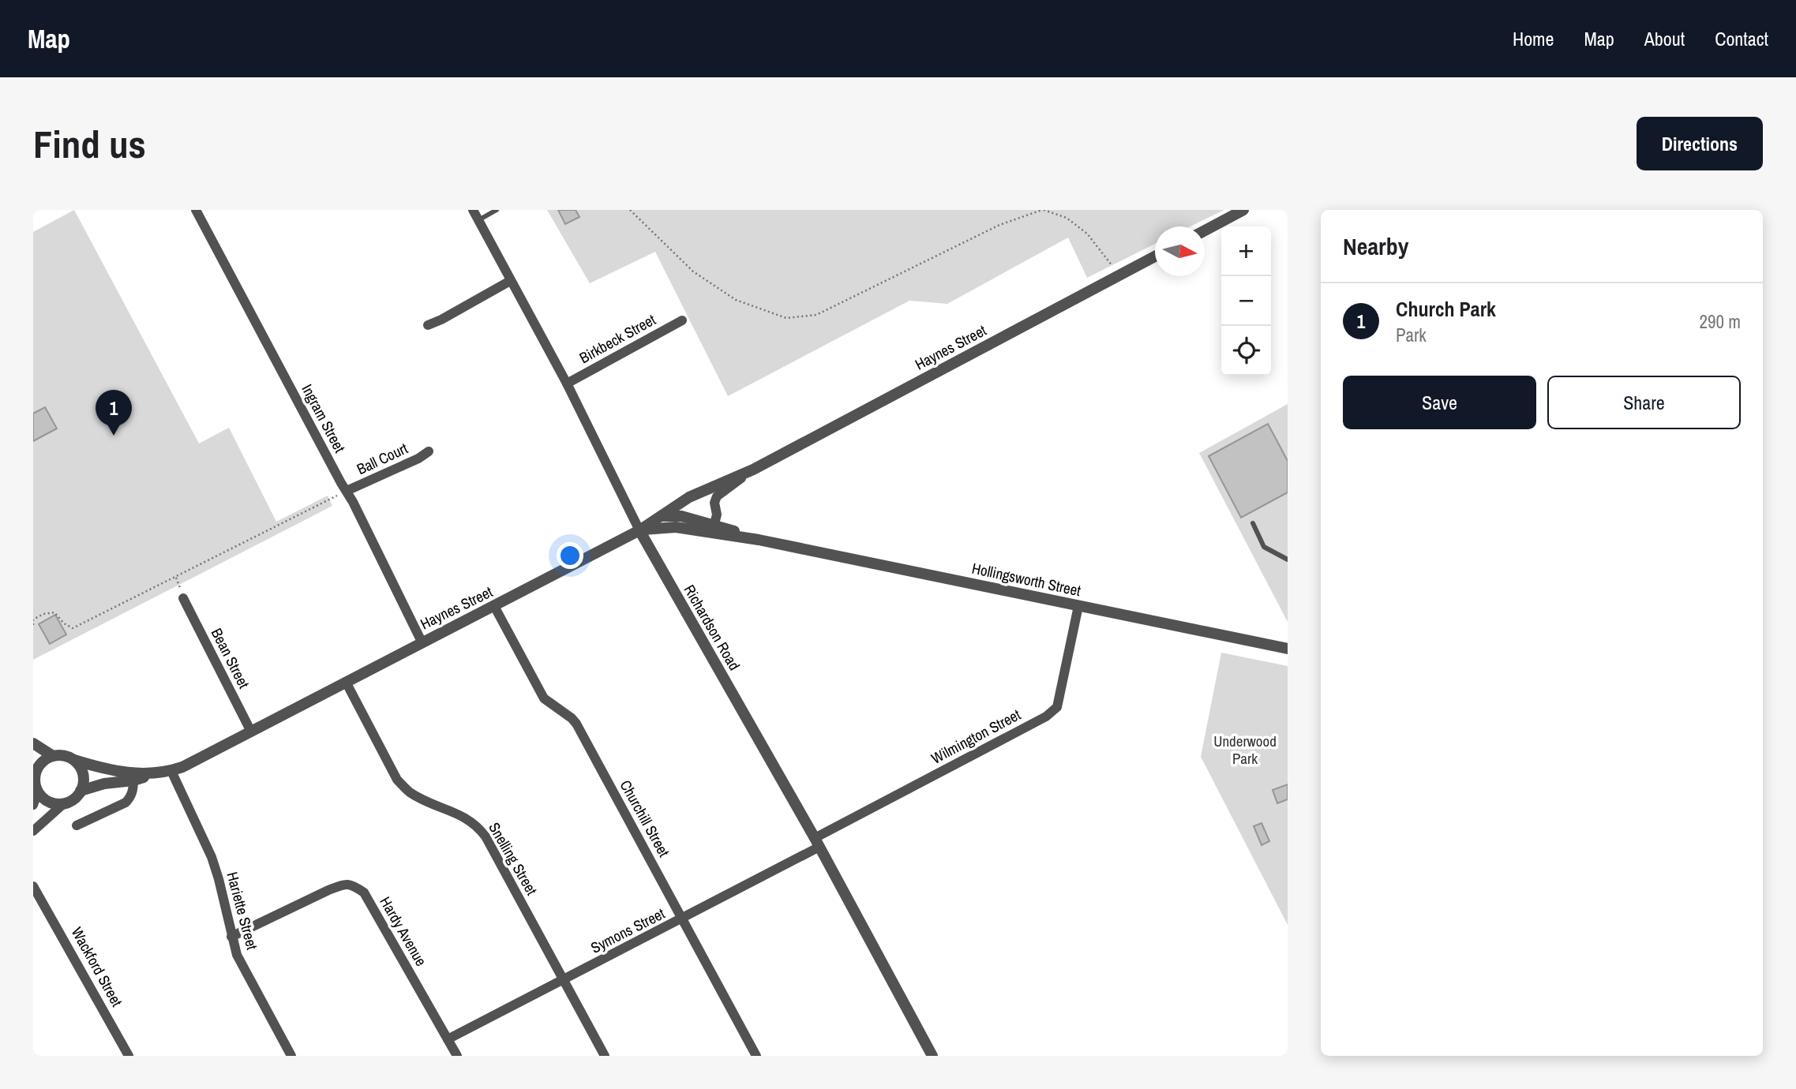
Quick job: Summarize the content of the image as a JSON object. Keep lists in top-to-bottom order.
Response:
{
  "streets": {
    "street": [
      "Birkbeck Street",
      "Haynes Street",
      "Ingram Street",
      "Ball Court",
      "Hollingsworth Street",
      "Richardson Road",
      "Bean Street",
      "Wilmington Street",
      "Churchill Street",
      "Snelling Street",
      "Hariette Street",
      "Symons Street",
      "Hardy Avenue",
      "Wackford Street"
    ]
  },
  "crossings": [
    ["Birkbeck Street", "Richardson Road"],
    ["Haynes Street", "Ingram Street"],
    ["Haynes Street", "Hollingsworth Street"],
    ["Haynes Street", "Richardson Road"],
    ["Haynes Street", "Bean Street"],
    ["Haynes Street", "Churchill Street"],
    ["Haynes Street", "Snelling Street"],
    ["Haynes Street", "Hariette Street"],
    ["Ingram Street", "Ball Court"],
    ["Hollingsworth Street", "Richardson Road"],
    ["Hollingsworth Street", "Wilmington Street"],
    ["Richardson Road", "Wilmington Street"],
    ["Richardson Road", "Symons Street"],
    ["Wilmington Street", "Symons Street"],
    ["Churchill Street", "Symons Street"],
    ["Snelling Street", "Symons Street"],
    ["Hariette Street", "Hardy Avenue"],
    ["Symons Street", "Hardy Avenue"]
  ],
  "parks": ["Underwood Park"],
  "north": "right",
  "page": {
    "header": "Map",
    "nav": [
      "Home",
      "Map",
      "About",
      "Contact"
    ],
    "buttons": [
      "Directions",
      ["Save", "Share"]
    ],
    "title": "Find us",
    "heading": "Nearby",
    "map_buttons": ["+", "−"],
    "list": [
      {
        "mark": "1",
        "name": "Church Park",
        "note": "Park",
        "value": "290 m"
      }
    ],
    "pins": "1"
  }
}
